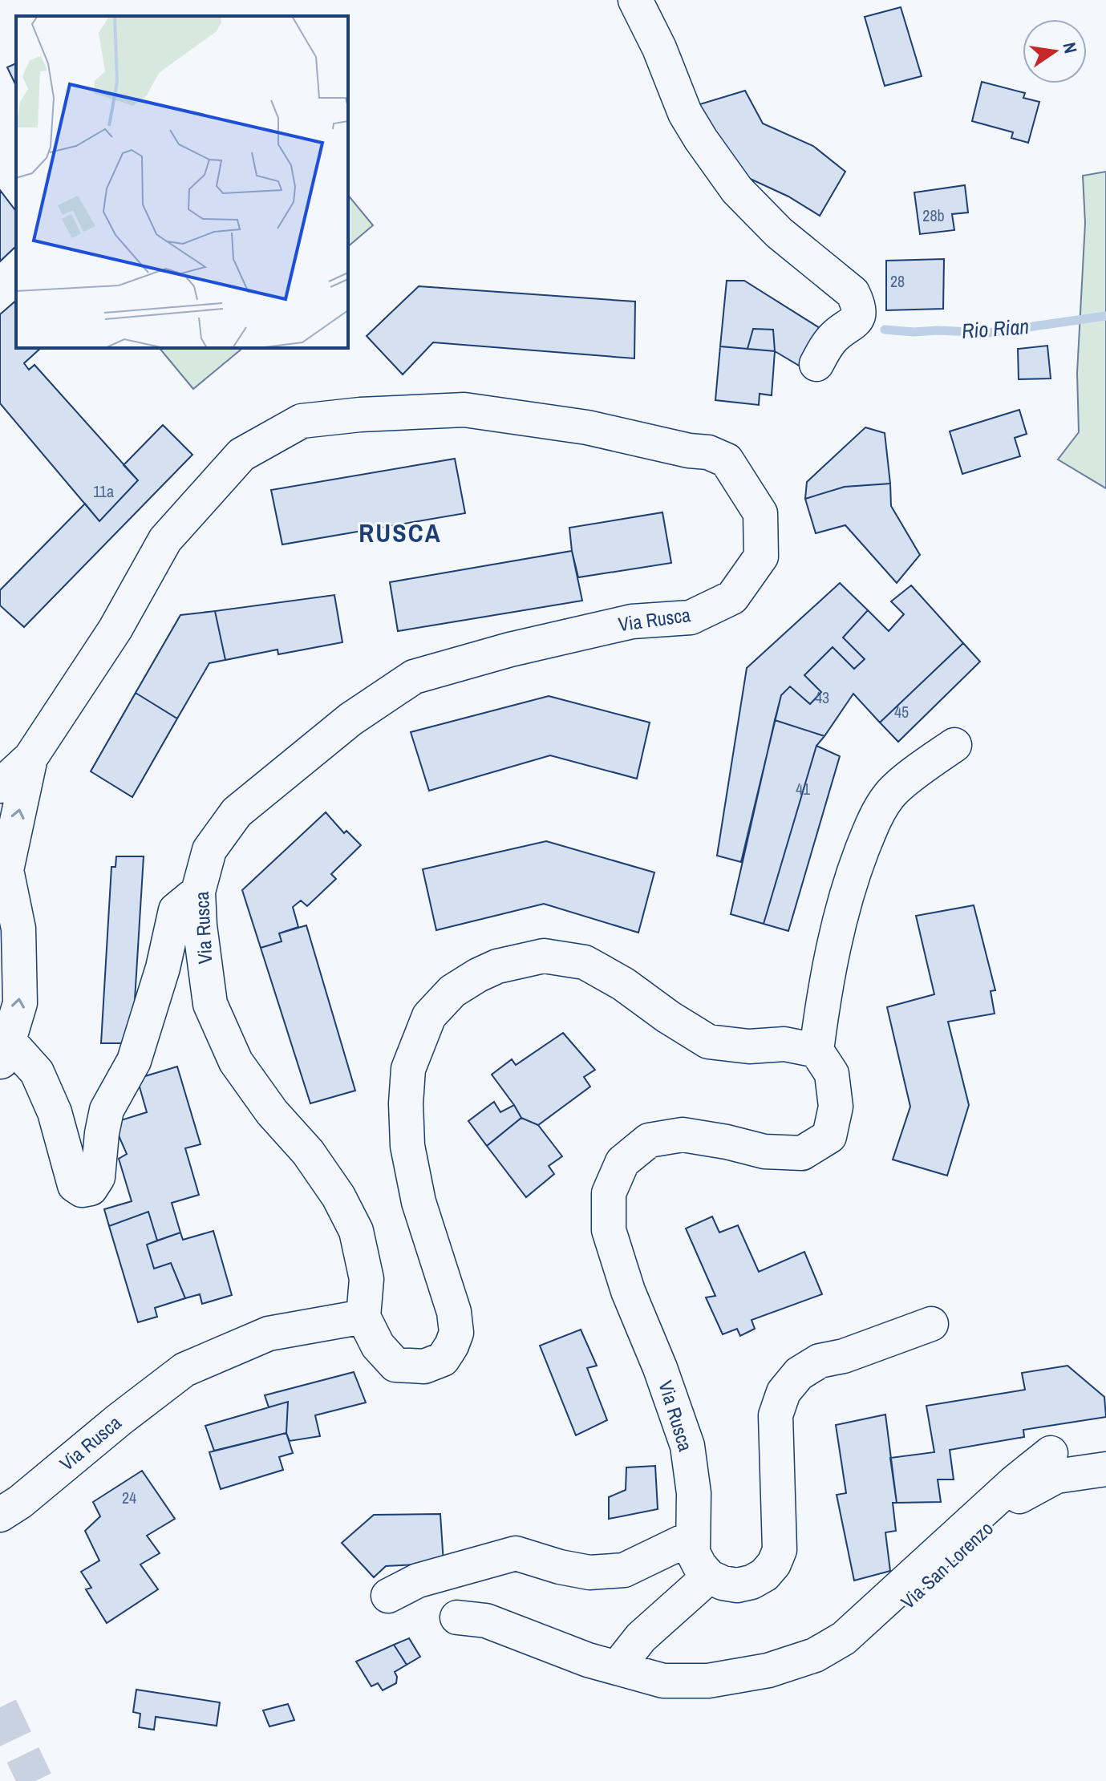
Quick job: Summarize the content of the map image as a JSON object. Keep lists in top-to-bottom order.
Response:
{
  "streets": {
    "street": ["Via Rusca", "Via San Lorenzo"]
  },
  "districts": ["RUSCA"],
  "water": ["Rio Rian"],
  "house_numbers": [
    "28b",
    "28",
    "11a",
    "43",
    "45",
    "41",
    "24"
  ],
  "north": "right"
}
